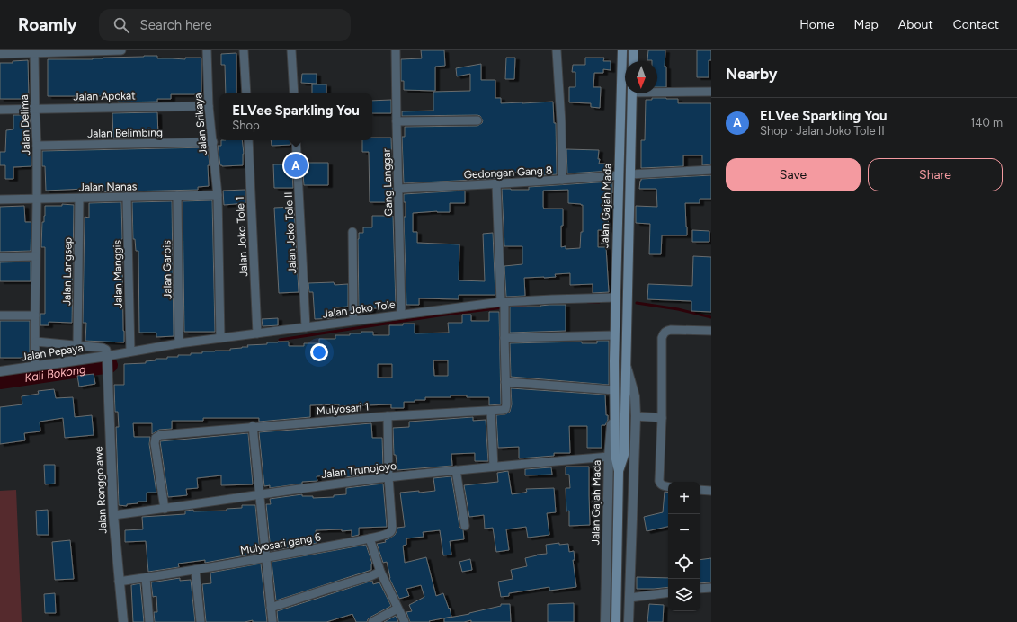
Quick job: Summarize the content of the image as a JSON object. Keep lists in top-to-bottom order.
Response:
{
  "streets": {
    "main road": ["Jalan Gajah Mada"],
    "street": [
      "Jalan Apokat",
      "Jalan Srikaya",
      "Jalan Delima",
      "Jalan Belimbing",
      "Gedongan Gang 8",
      "Gang Langgar",
      "Jalan Nanas",
      "Jalan Joko Tole II",
      "Jalan Joko Tole 1",
      "Jalan Garbis",
      "Jalan Langsep",
      "Jalan Manggis",
      "Jalan Joko Tole",
      "Jalan Pepaya",
      "Mulyosari 1",
      "Jalan Trunojoyo",
      "Jalan Ronggolawe",
      "Mulyosari gang 6"
    ]
  },
  "crossings": [
    ["Jalan Apokat", "Jalan Srikaya"],
    ["Jalan Apokat", "Jalan Delima"],
    ["Jalan Srikaya", "Jalan Belimbing"],
    ["Jalan Srikaya", "Jalan Nanas"],
    ["Jalan Srikaya", "Jalan Joko Tole"],
    ["Jalan Delima", "Jalan Belimbing"],
    ["Jalan Delima", "Jalan Nanas"],
    ["Jalan Delima", "Jalan Pepaya"],
    ["Gedongan Gang 8", "Gang Langgar"],
    ["Gedongan Gang 8", "Jalan Gajah Mada"],
    ["Gedongan Gang 8", "Mulyosari 1"],
    ["Gang Langgar", "Jalan Joko Tole"],
    ["Jalan Nanas", "Jalan Garbis"],
    ["Jalan Nanas", "Jalan Langsep"],
    ["Jalan Nanas", "Jalan Manggis"],
    ["Jalan Gajah Mada", "Jalan Joko Tole"],
    ["Jalan Gajah Mada", "Jalan Trunojoyo"],
    ["Jalan Joko Tole II", "Jalan Joko Tole"],
    ["Jalan Joko Tole 1", "Jalan Joko Tole"],
    ["Jalan Garbis", "Jalan Joko Tole"],
    ["Jalan Manggis", "Jalan Joko Tole"],
    ["Jalan Joko Tole", "Jalan Pepaya"],
    ["Jalan Joko Tole", "Mulyosari 1"],
    ["Jalan Joko Tole", "Jalan Ronggolawe"],
    ["Jalan Pepaya", "Jalan Ronggolawe"],
    ["Mulyosari 1", "Jalan Trunojoyo"],
    ["Jalan Trunojoyo", "Jalan Ronggolawe"],
    ["Jalan Trunojoyo", "Mulyosari gang 6"],
    ["Jalan Ronggolawe", "Mulyosari gang 6"]
  ],
  "water": ["Kali Bokong"],
  "north": "bottom",
  "page": {
    "header": "Roamly",
    "search": "Search here",
    "nav": [
      "Home",
      "Map",
      "About",
      "Contact"
    ],
    "heading": "Nearby",
    "popup": ["ELVee Sparkling You", "Shop"],
    "list": [
      {
        "mark": "A",
        "name": "ELVee Sparkling You",
        "note": "Shop · Jalan Joko Tole II",
        "value": "140 m"
      }
    ],
    "buttons": ["Save", "Share"],
    "pins": "A",
    "map_buttons": ["+", "−"]
  }
}
